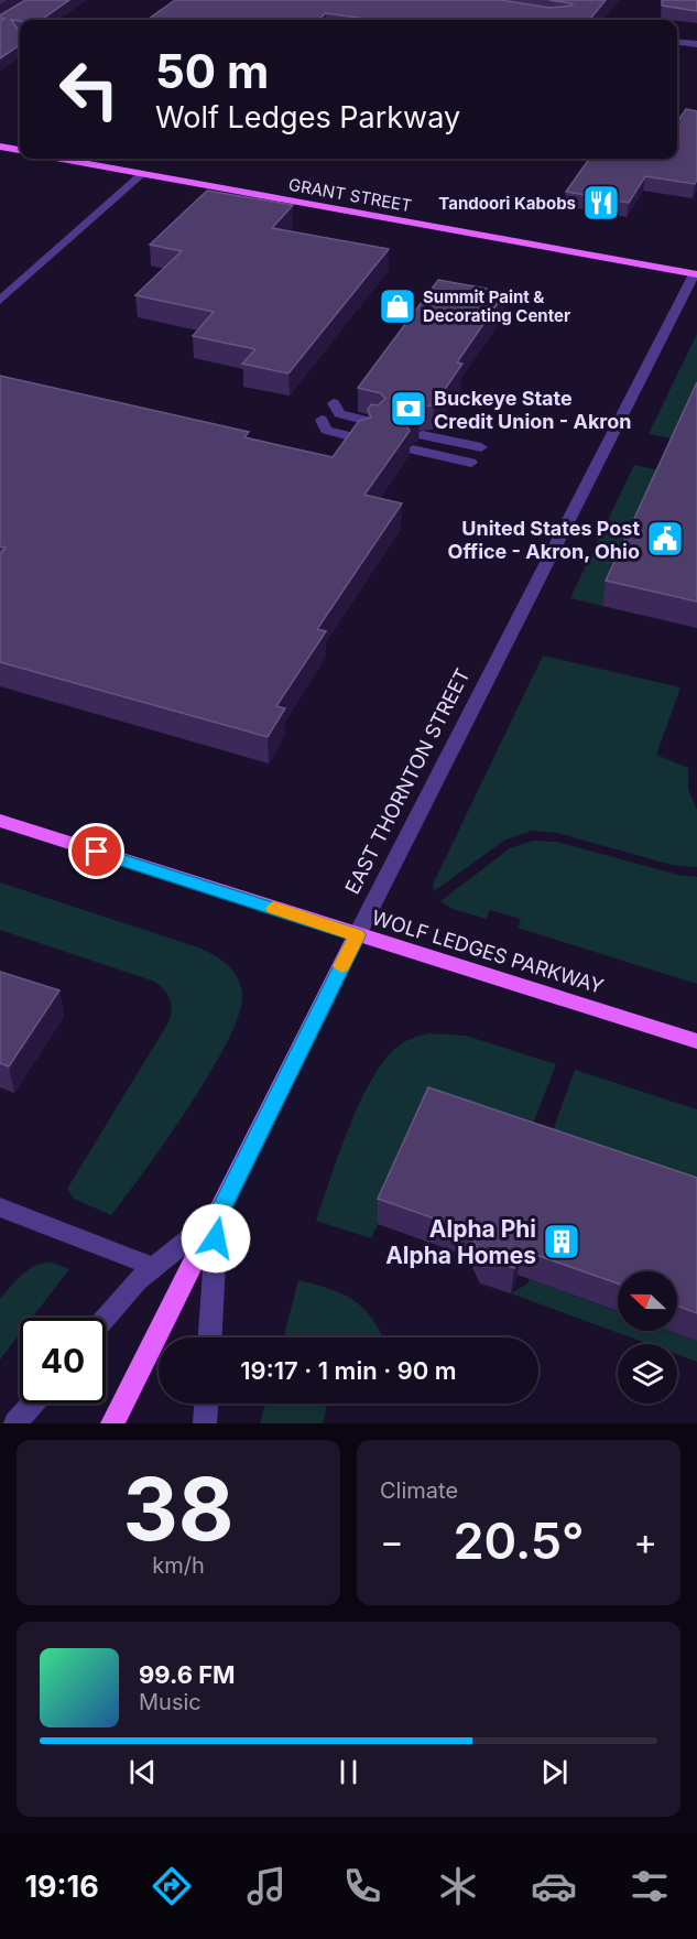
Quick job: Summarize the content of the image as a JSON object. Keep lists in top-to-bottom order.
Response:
{
  "streets": {
    "main road": ["GRANT STREET", "EAST THORNTON STREET", "WOLF LEDGES PARKWAY"]
  },
  "crossings": [
    ["GRANT STREET", "EAST THORNTON STREET"],
    ["EAST THORNTON STREET", "WOLF LEDGES PARKWAY"]
  ],
  "places": {
    "restaurant": ["Tandoori Kabobs"],
    "shop": ["Summit Paint & Decorating Center"],
    "bank": ["Buckeye State Credit Union - Akron"],
    "public building": ["United States Post Office - Akron, Ohio"],
    "building": ["Alpha Phi Alpha Homes"]
  },
  "north": "left",
  "page": {
    "turn": ["50 m", "Wolf Ledges Parkway"],
    "limit": "40",
    "trip": "19:17 · 1 min · 90 m",
    "tile": [
      ["38", "km/h"],
      "Climate"
    ],
    "heat": ["−", "20.5°", "+"],
    "song": ["99.6 FM", "Music"],
    "tabs": "19:16"
  }
}
